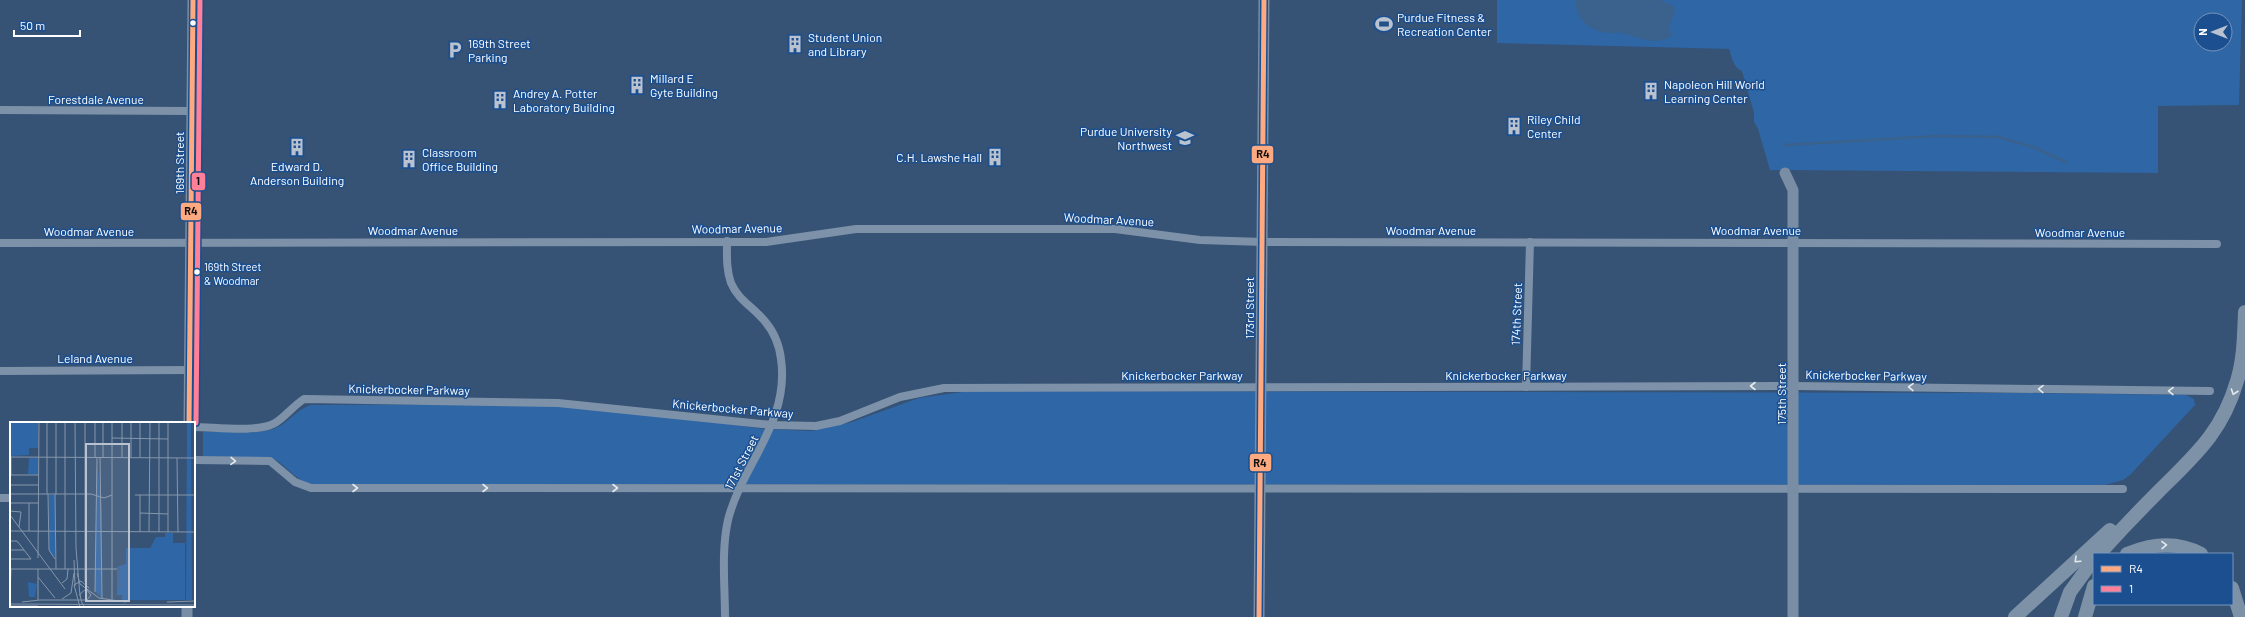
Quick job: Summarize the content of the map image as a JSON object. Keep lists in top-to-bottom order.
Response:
{
  "streets": {
    "street": [
      "Forestdale Avenue",
      "169th Street",
      "Woodmar Avenue",
      "173rd Street",
      "174th Street",
      "Leland Avenue",
      "Knickerbocker Parkway",
      "175th Street",
      "171st Street"
    ]
  },
  "crossings": [
    ["Forestdale Avenue", "169th Street"],
    ["169th Street", "Woodmar Avenue"],
    ["169th Street", "Leland Avenue"],
    ["Woodmar Avenue", "173rd Street"],
    ["Woodmar Avenue", "174th Street"],
    ["Woodmar Avenue", "175th Street"],
    ["Woodmar Avenue", "171st Street"],
    ["173rd Street", "Knickerbocker Parkway"],
    ["174th Street", "Knickerbocker Parkway"],
    ["Knickerbocker Parkway", "175th Street"],
    ["Knickerbocker Parkway", "171st Street"]
  ],
  "places": {
    "sports": ["Purdue Fitness & Recreation Center"],
    "building": [
      "Student Union and Library",
      "Millard E Gyte Building",
      "Napoleon Hill World Learning Center",
      "Andrey A. Potter Laboratory Building",
      "Riley Child Center",
      "Edward D. Anderson Building",
      "C.H. Lawshe Hall",
      "Classroom Office Building"
    ],
    "parking": ["169th Street Parking"],
    "school or university": ["Purdue University Northwest"],
    "other": ["169th Street & Woodmar"]
  },
  "lines": ["transit line R4", "transit line 1"],
  "legend": ["R4", "1"],
  "scale_bar": "50 m",
  "north": "left"
}
